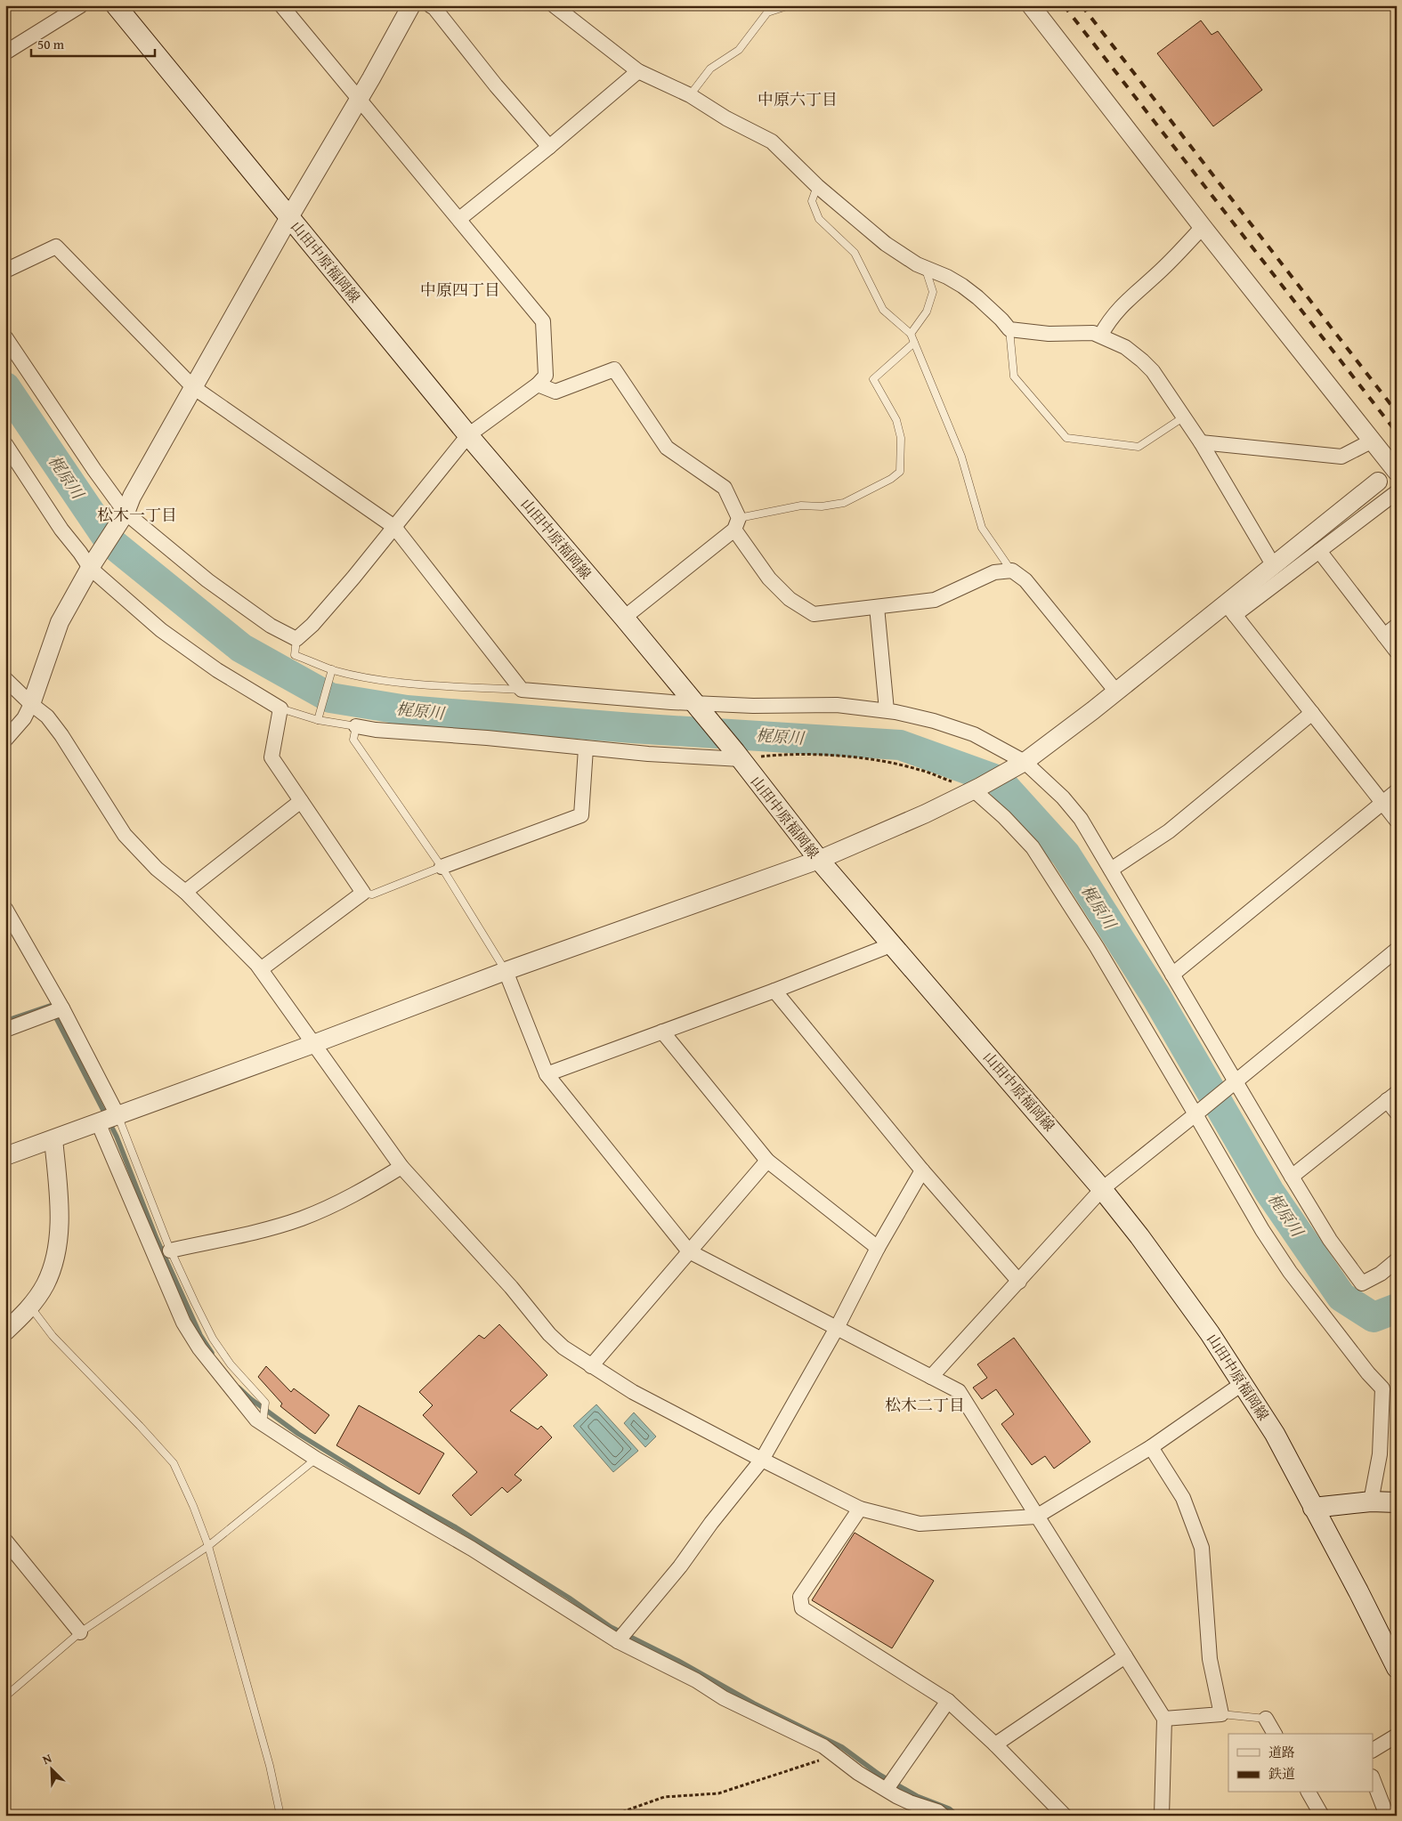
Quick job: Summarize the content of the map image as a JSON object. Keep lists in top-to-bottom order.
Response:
{
  "streets": {
    "main road": ["山田中原福岡線"]
  },
  "districts": [
    "中原六丁目",
    "中原四丁目",
    "松木一丁目",
    "松木二丁目"
  ],
  "water": ["梶原川"],
  "legend": ["道路", "鉄道"],
  "scale_bar": "50 m",
  "north": "top left"
}
